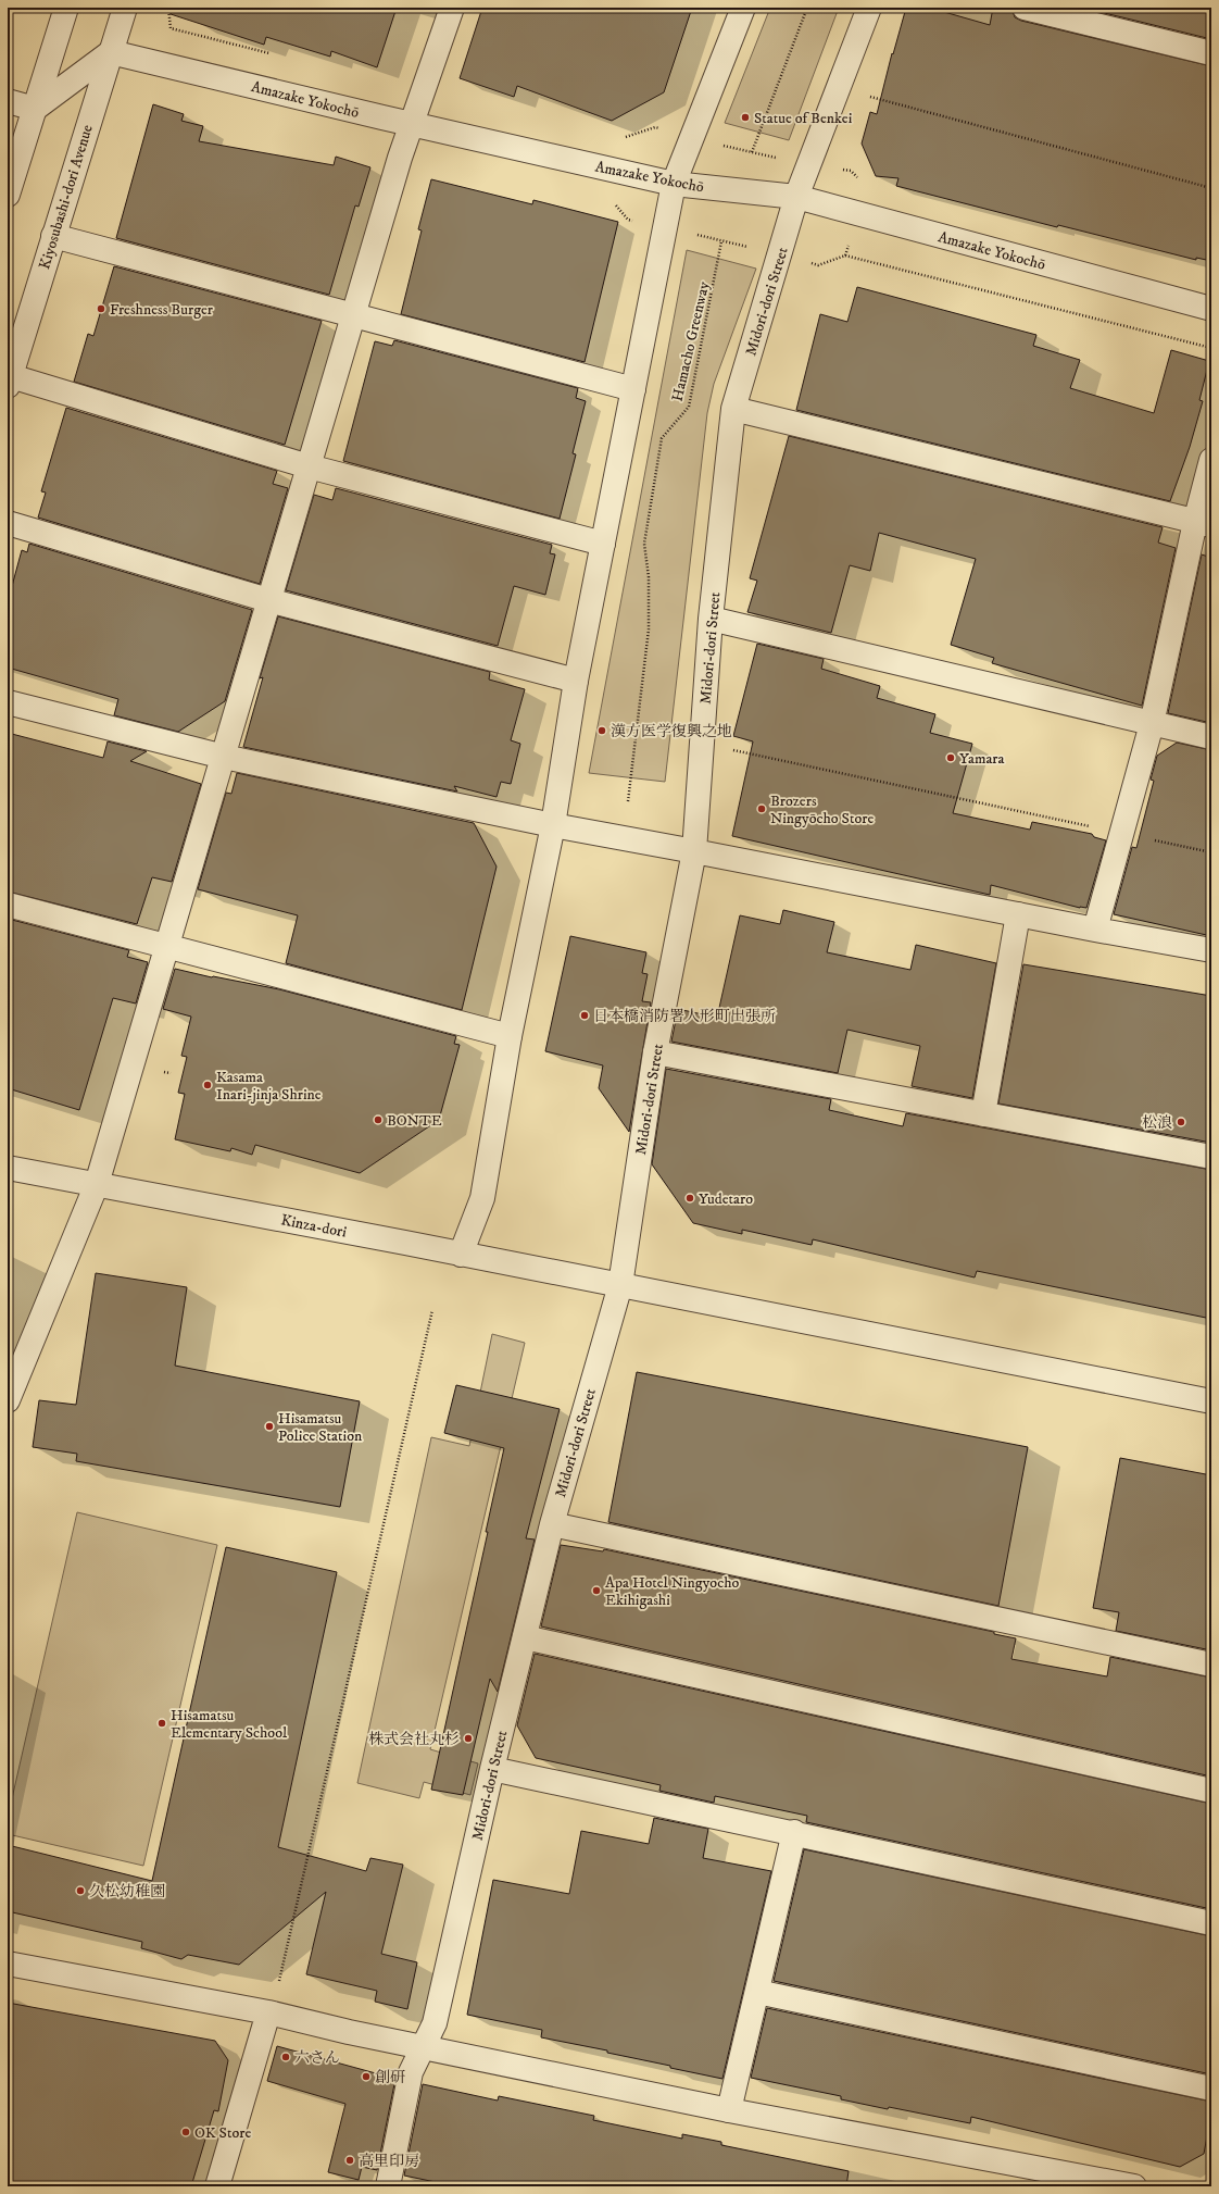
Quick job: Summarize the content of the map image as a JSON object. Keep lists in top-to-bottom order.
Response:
{
  "streets": {
    "street": [
      "Amazake Yokochō",
      "Kiyosubashi-dori Avenue",
      "Midori-dori Street",
      "Kinza-dori"
    ],
    "path": ["Hamacho Greenway"]
  },
  "crossings": [
    ["Amazake Yokochō", "Kiyosubashi-dori Avenue"],
    ["Amazake Yokochō", "Midori-dori Street"],
    ["Midori-dori Street", "Kinza-dori"]
  ],
  "places": [
    "Statue of Benkei",
    "Freshness Burger",
    "漢方医学復興之地",
    "Yamara",
    "Brozers Ningyōcho Store",
    "日本橋消防署人形町出張所",
    "Kasama Inari-jinja Shrine",
    "BONTE",
    "松浪",
    "Yudetaro",
    "Hisamatsu Police Station",
    "Apa Hotel Ningyocho Ekihigashi",
    "Hisamatsu Elementary School",
    "株式会社丸杉",
    "久松幼稚園",
    "六さん",
    "創研",
    "OK Store",
    "高里印房"
  ]
}
